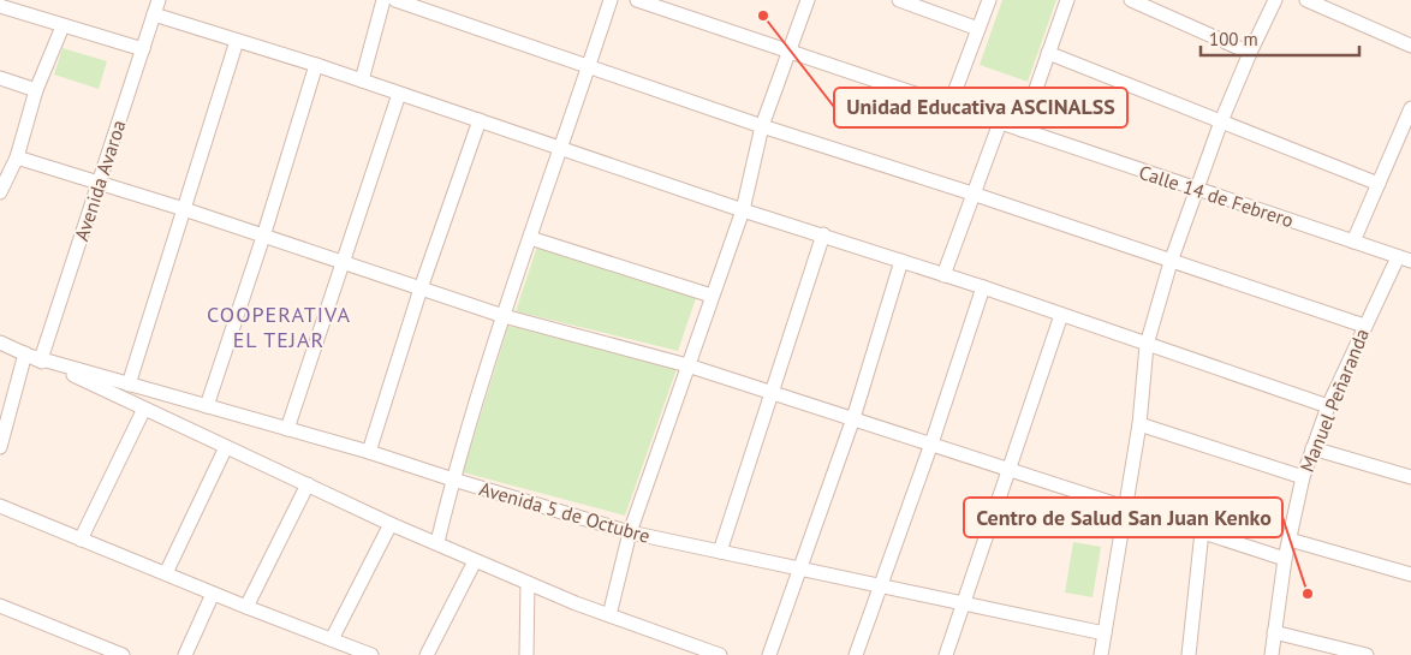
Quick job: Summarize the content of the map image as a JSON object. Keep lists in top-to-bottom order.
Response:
{
  "streets": {
    "street": [
      "Avenida Avaroa",
      "Calle 14 de Febrero",
      "Manuel Peñaranda",
      "Avenida 5 de Octubre"
    ]
  },
  "crossings": [
    ["Avenida Avaroa", "Avenida 5 de Octubre"],
    ["Calle 14 de Febrero", "Manuel Peñaranda"]
  ],
  "districts": ["COOPERATIVA EL TEJAR"],
  "places": ["Unidad Educativa ASCINALSS", "Centro de Salud San Juan Kenko"],
  "scale_bar": "100 m"
}
